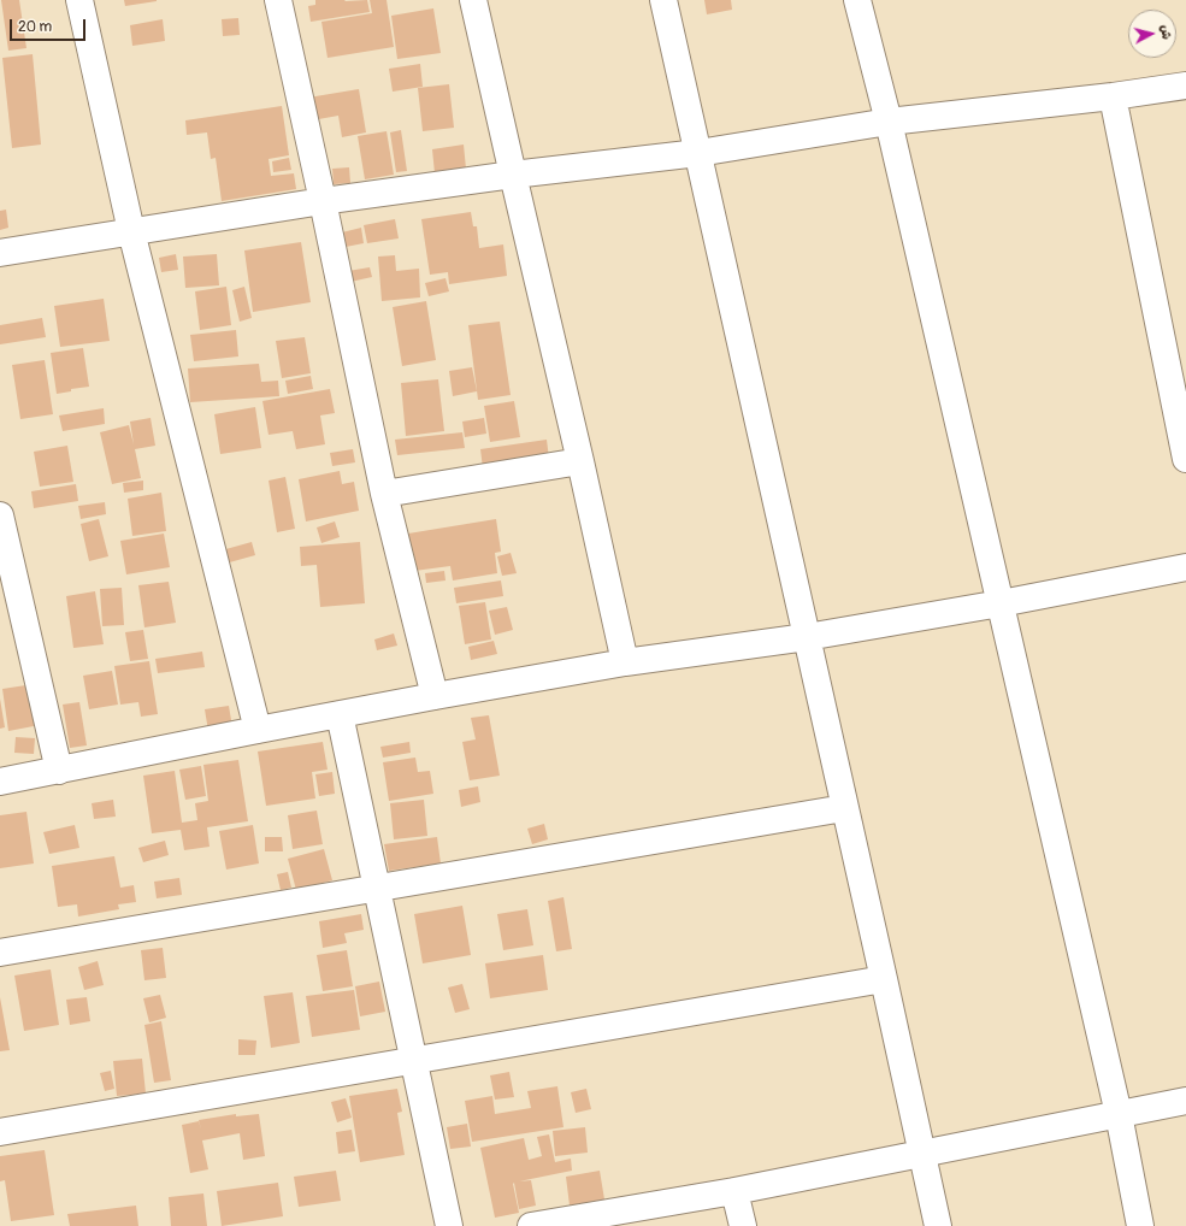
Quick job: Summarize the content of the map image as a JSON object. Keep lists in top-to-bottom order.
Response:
{
  "scale_bar": "20 m",
  "north": "right"
}
